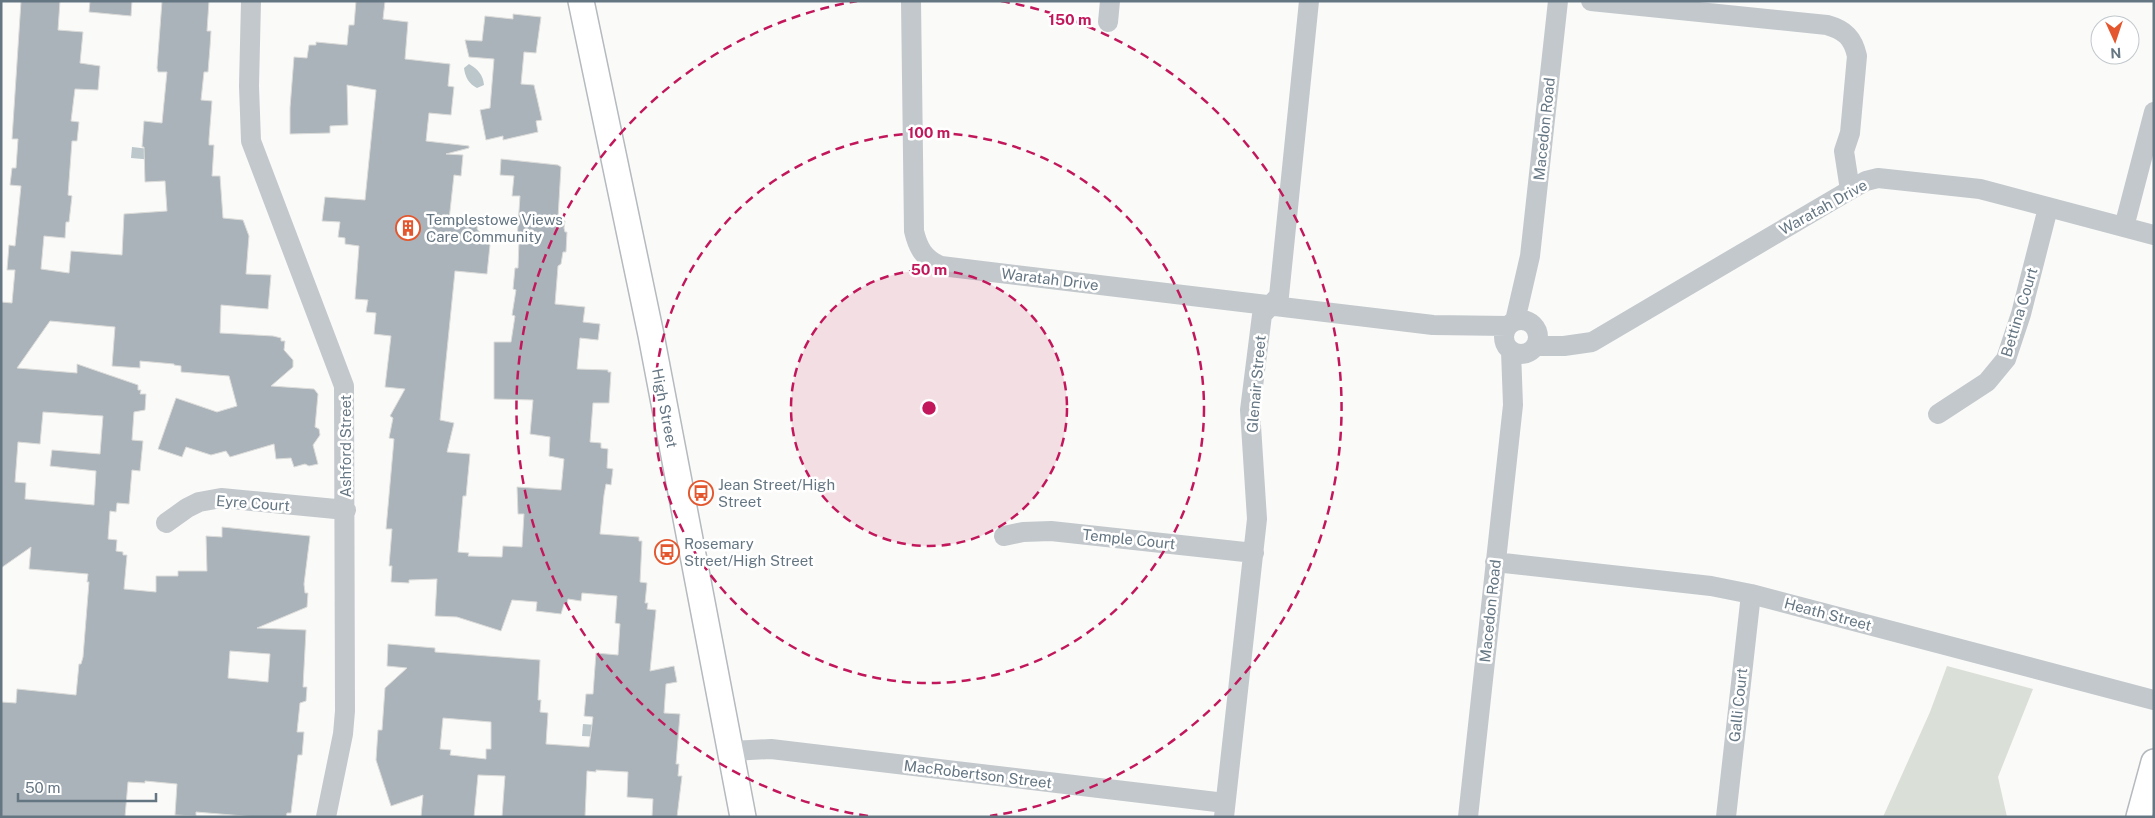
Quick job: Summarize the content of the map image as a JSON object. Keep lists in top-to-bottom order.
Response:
{
  "streets": {
    "main road": ["High Street"],
    "street": [
      "Macedon Road",
      "Waratah Drive",
      "Bettina Court",
      "Glenair Street",
      "Ashford Street",
      "Eyre Court",
      "Temple Court",
      "Heath Street",
      "Galli Court",
      "MacRobertson Street"
    ]
  },
  "crossings": [
    ["Macedon Road", "Waratah Drive"],
    ["Macedon Road", "Heath Street"],
    ["Waratah Drive", "Bettina Court"],
    ["Waratah Drive", "Glenair Street"],
    ["Glenair Street", "Temple Court"],
    ["Glenair Street", "MacRobertson Street"],
    ["High Street", "MacRobertson Street"],
    ["Ashford Street", "Eyre Court"],
    ["Heath Street", "Galli Court"]
  ],
  "places": {
    "building": ["Templestowe Views Care Community"],
    "bus stop": ["Jean Street/High Street", "Rosemary Street/High Street"]
  },
  "scale_bar": "50 m",
  "north": "bottom",
  "rings": ["150 m", "100 m", "50 m"]
}
